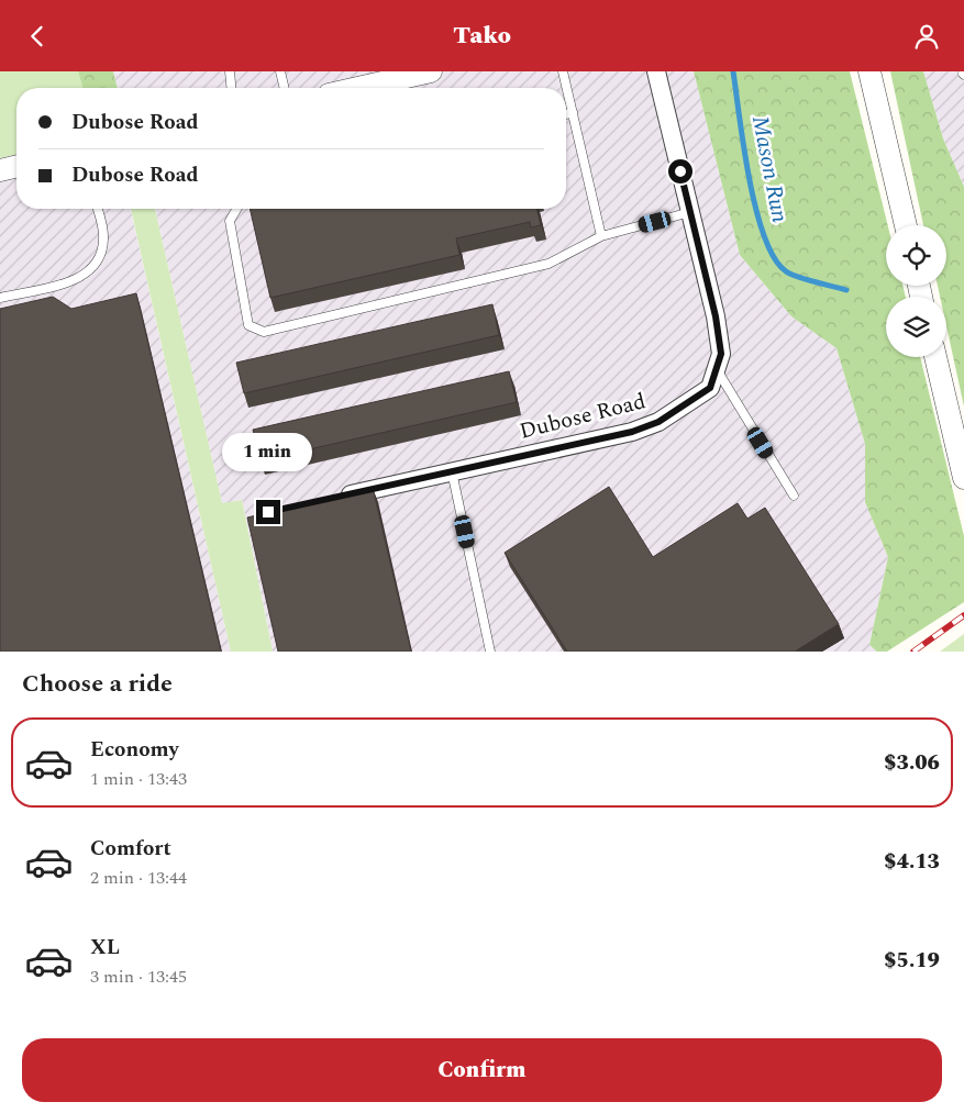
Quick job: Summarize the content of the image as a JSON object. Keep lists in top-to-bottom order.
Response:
{
  "streets": {
    "street": ["Dubose Road"]
  },
  "water": ["Mason Run"],
  "page": {
    "header": "Tako",
    "banner": ["Dubose Road", "Dubose Road"],
    "bubble": "1 min",
    "heading": "Choose a ride",
    "list": [
      {
        "name": "Economy",
        "note": "1 min · 13:43",
        "value": "$3.06"
      },
      {
        "name": "Comfort",
        "note": "2 min · 13:44",
        "value": "$4.13"
      },
      {
        "name": "XL",
        "note": "3 min · 13:45",
        "value": "$5.19"
      }
    ],
    "buttons": "Confirm"
  }
}
